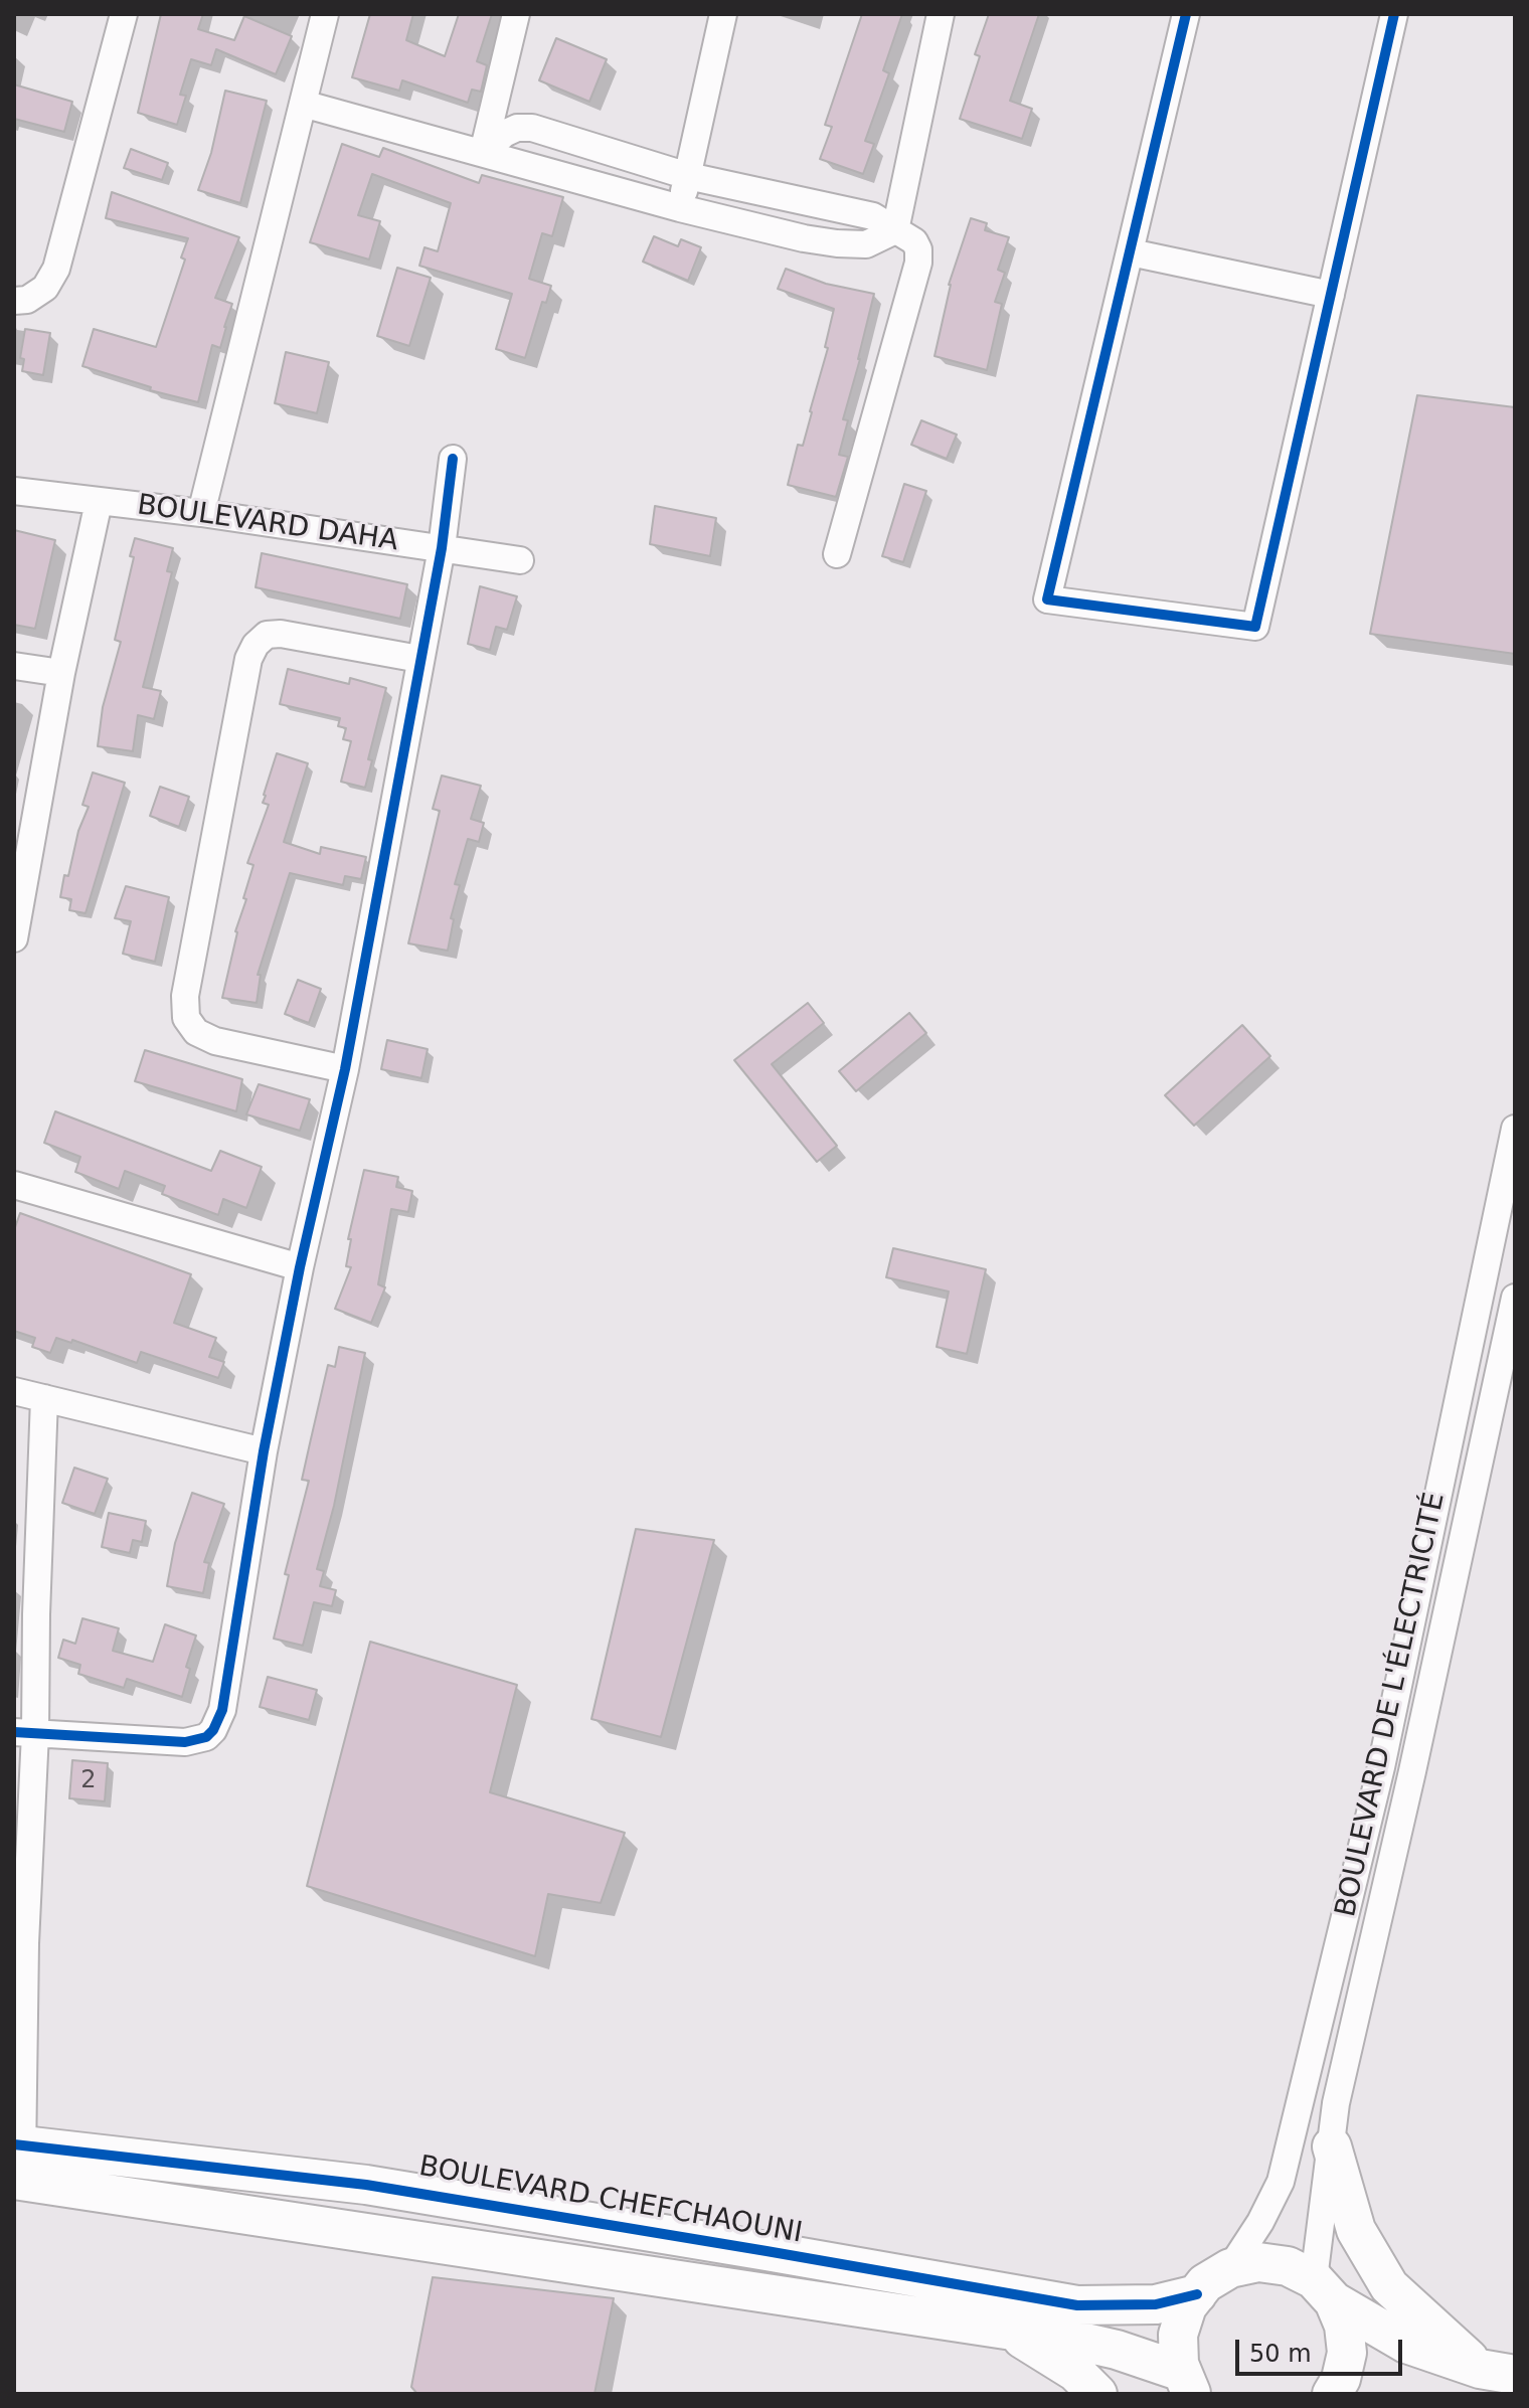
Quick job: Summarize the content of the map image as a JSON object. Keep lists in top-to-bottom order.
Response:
{
  "streets": {
    "street": ["BOULEVARD DAHA", "BOULEVARD DE L'ÉLECTRICITÉ", "BOULEVARD CHEFCHAOUNI"]
  },
  "crossings": [
    ["BOULEVARD DE L'ÉLECTRICITÉ", "BOULEVARD CHEFCHAOUNI"]
  ],
  "house_numbers": ["2"],
  "scale_bar": "50 m"
}
